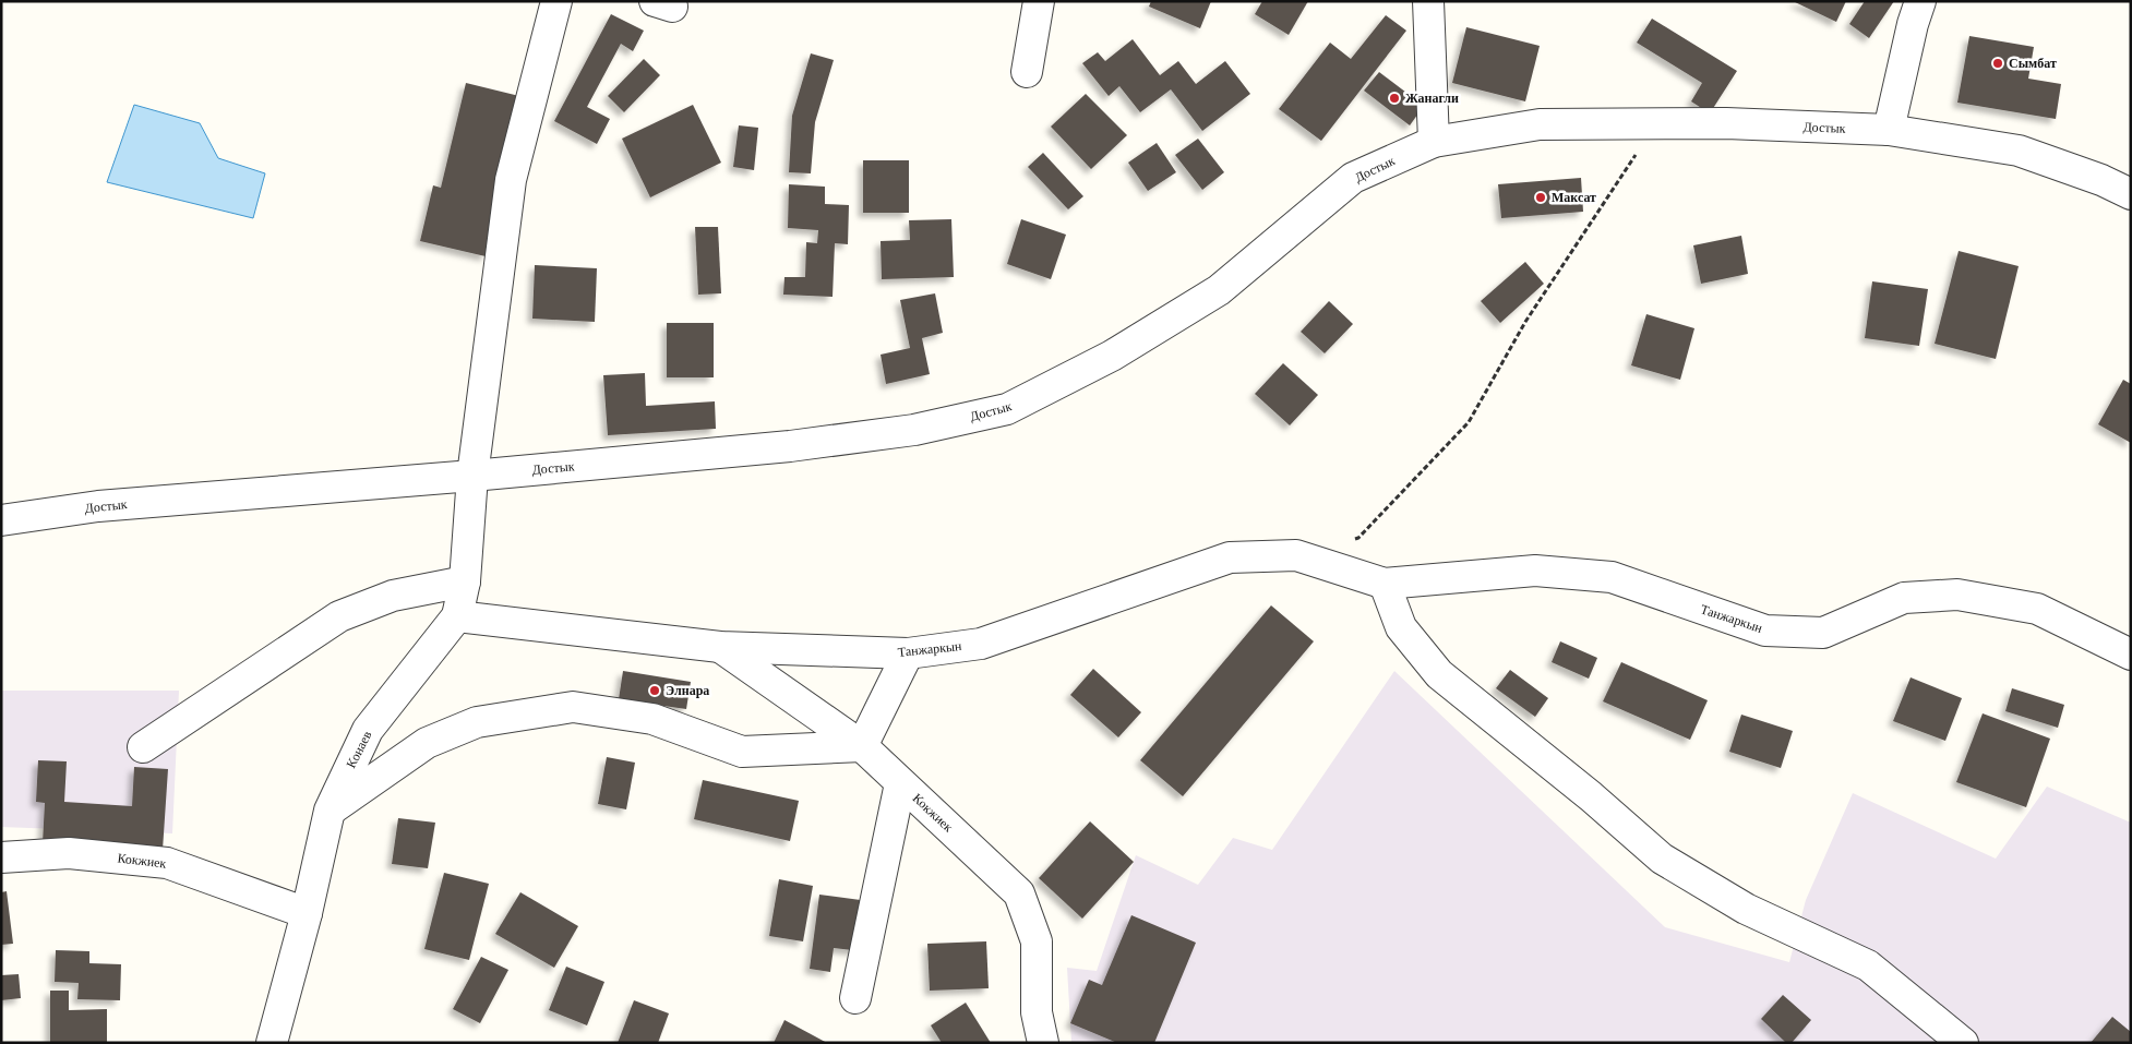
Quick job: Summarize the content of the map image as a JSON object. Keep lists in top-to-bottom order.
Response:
{
  "streets": {
    "street": [
      "Достык",
      "Танжаркын",
      "Конаев",
      "Кокжиек"
    ]
  },
  "crossings": [
    ["Достык", "Конаев"],
    ["Танжаркын", "Конаев"],
    ["Танжаркын", "Кокжиек"],
    ["Конаев", "Кокжиек"]
  ],
  "places": [
    "Сымбат",
    "Жанагли",
    "Максат",
    "Элнара"
  ]
}
